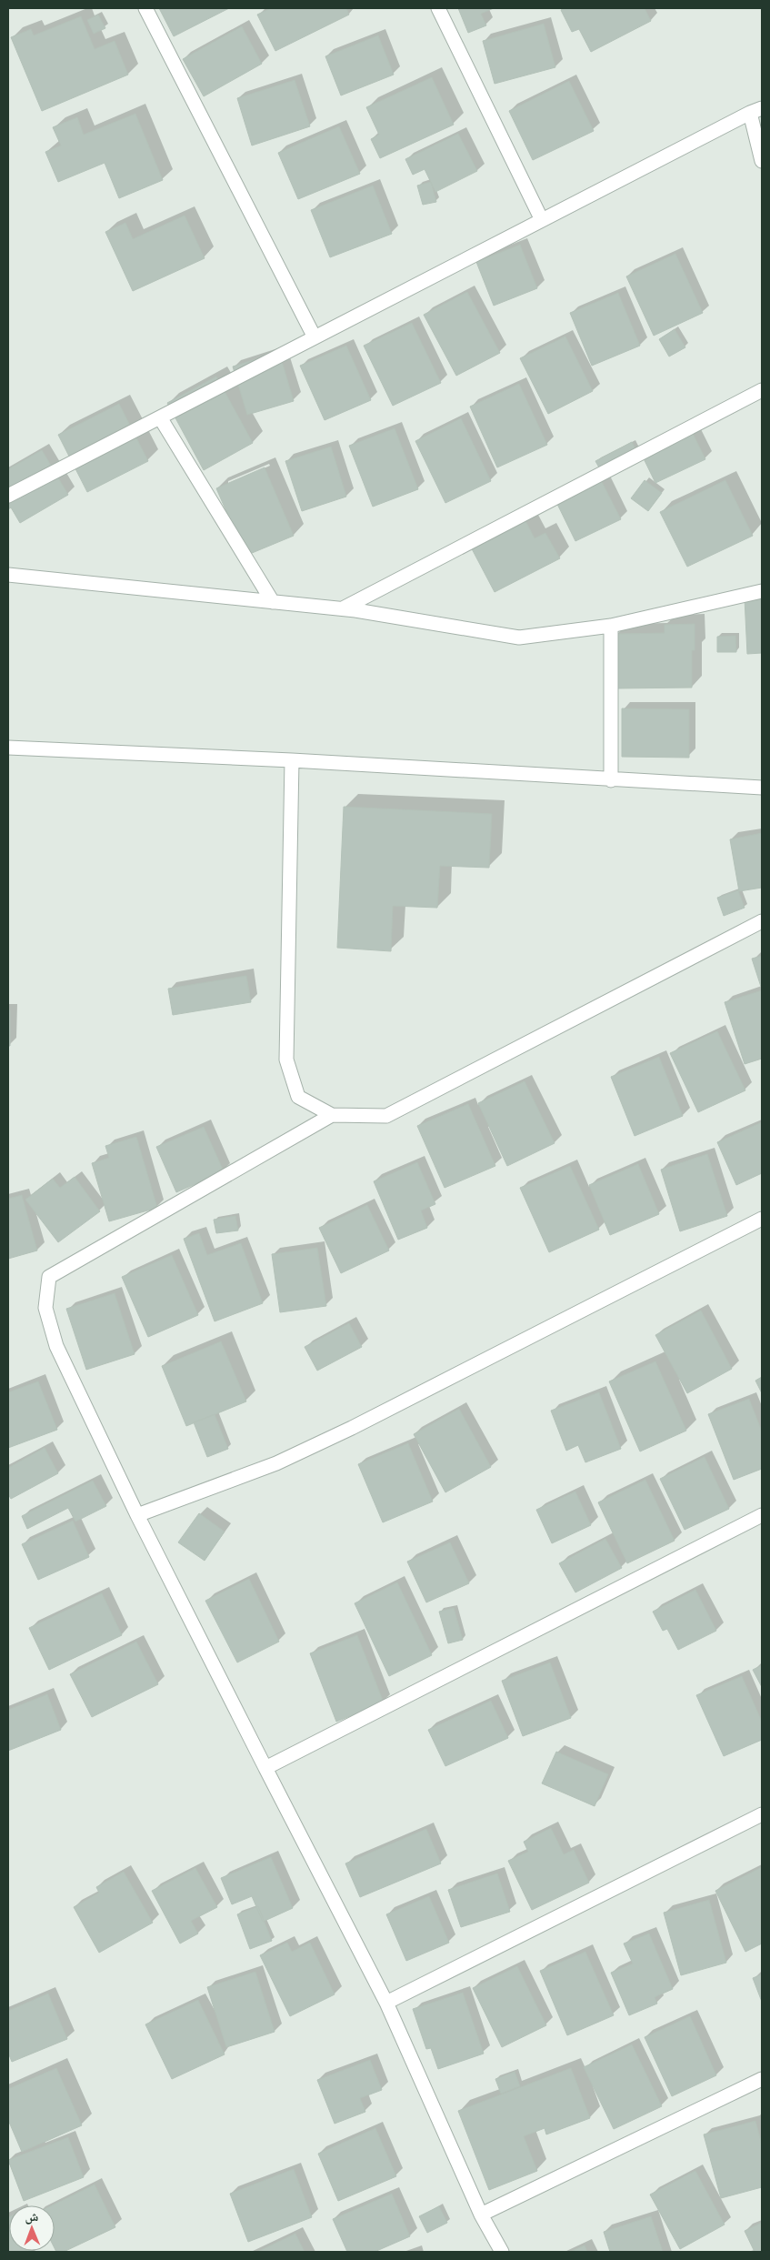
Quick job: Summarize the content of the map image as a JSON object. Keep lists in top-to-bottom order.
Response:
{
  "north": "top"
}
